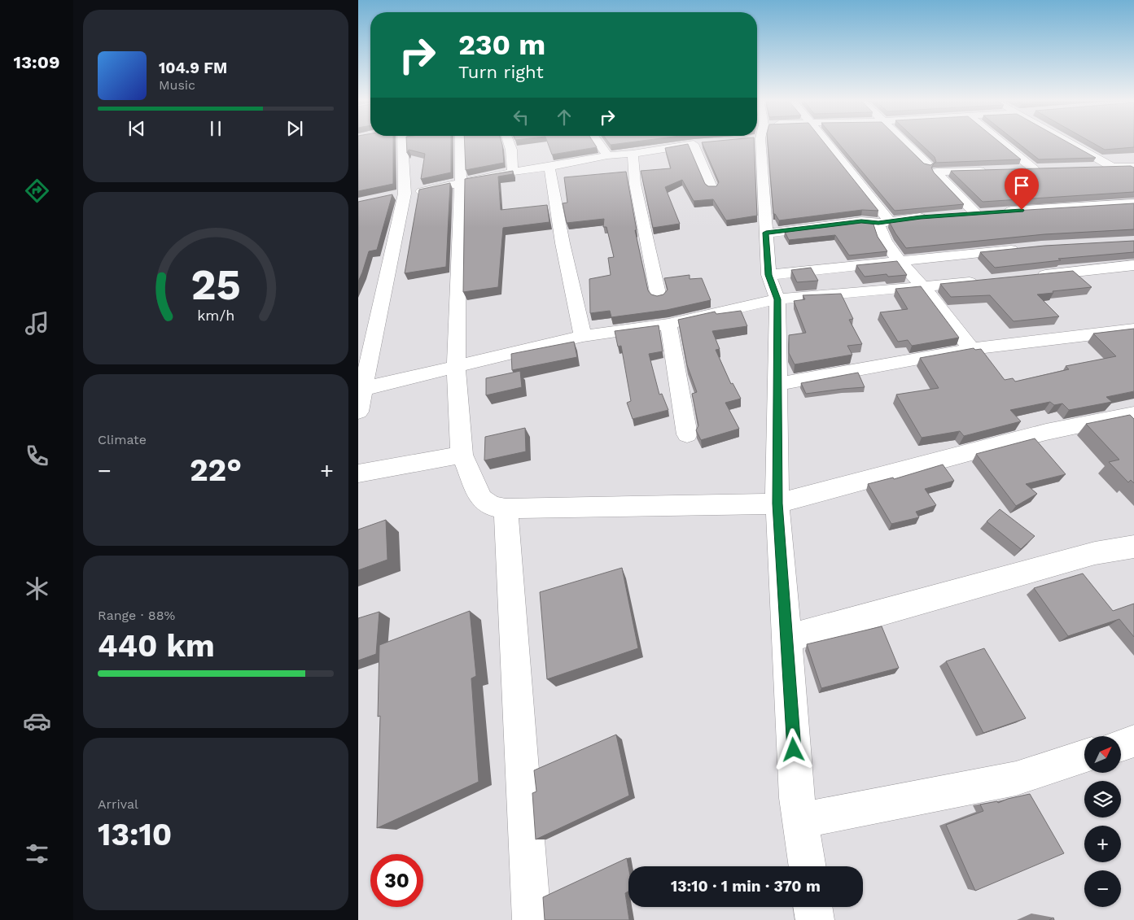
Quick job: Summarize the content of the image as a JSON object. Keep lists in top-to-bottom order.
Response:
{
  "north": "top right",
  "page": {
    "tabs": "13:09",
    "turn": ["230 m", "Turn right"],
    "song": ["104.9 FM", "Music"],
    "tile": [
      "Climate",
      ["Range · 88%", "440 km"],
      ["Arrival", "13:10"]
    ],
    "heat": ["−", "22°", "+"],
    "map_buttons": ["+", "−"],
    "limit": "30",
    "trip": "13:10 · 1 min · 370 m",
    "gauge": ["25", "km/h"]
  }
}
